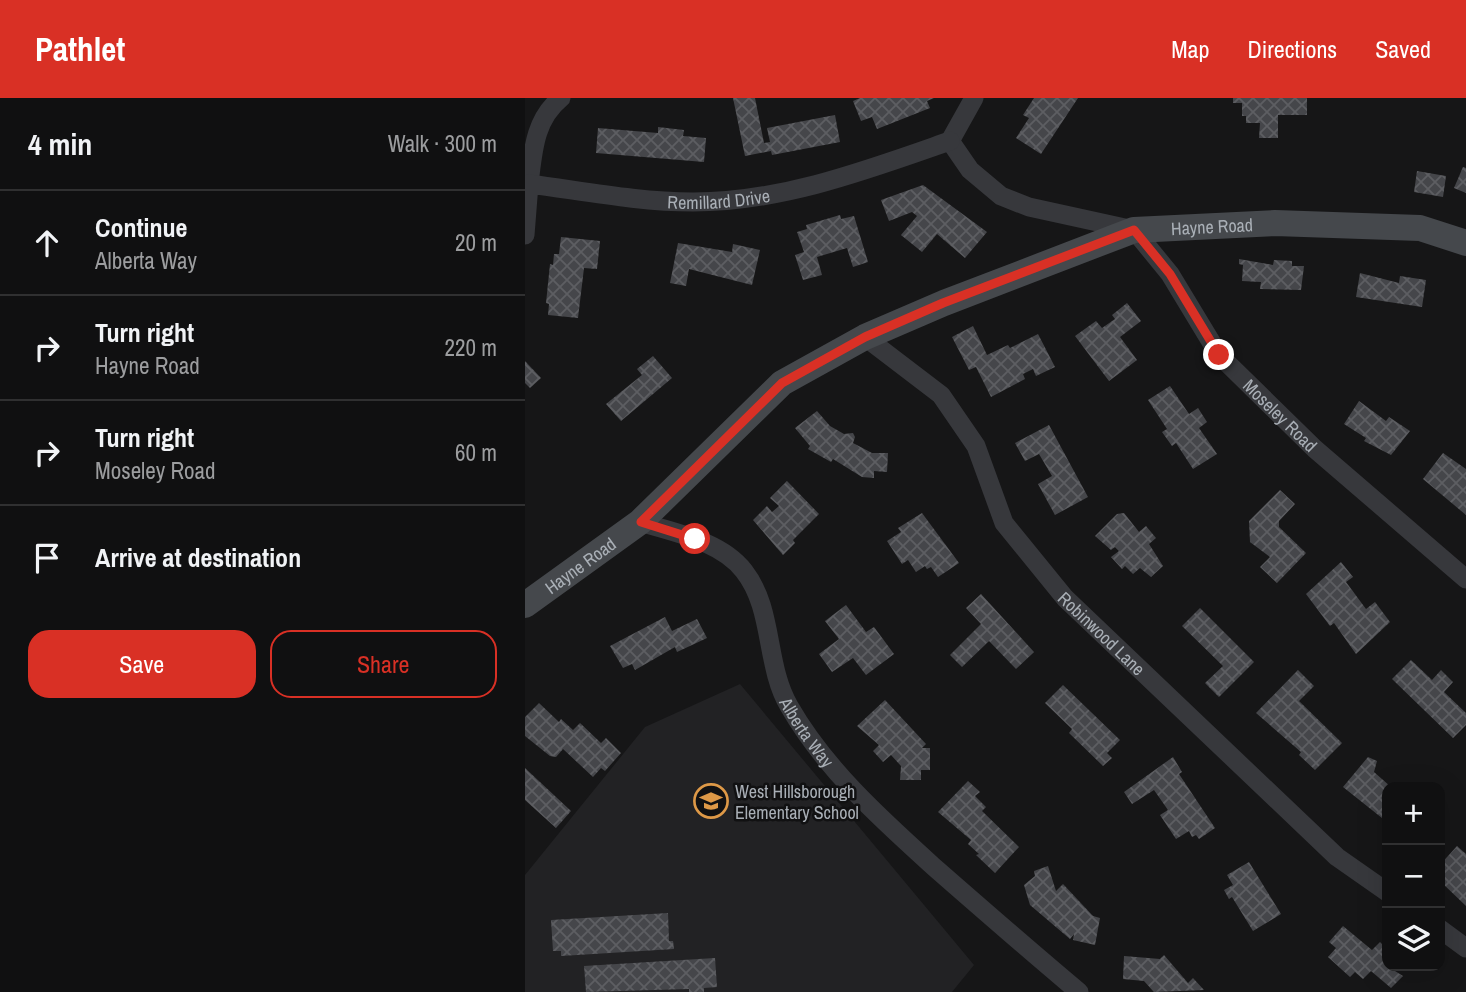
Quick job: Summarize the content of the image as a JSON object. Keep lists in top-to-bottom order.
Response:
{
  "streets": {
    "street": [
      "Remillard Drive",
      "Hayne Road",
      "Moseley Road",
      "Robinwood Lane",
      "Alberta Way"
    ]
  },
  "crossings": [
    ["Hayne Road", "Moseley Road"],
    ["Hayne Road", "Robinwood Lane"],
    ["Hayne Road", "Alberta Way"]
  ],
  "places": {
    "school or university": ["West Hillsborough Elementary School"]
  },
  "page": {
    "header": "Pathlet",
    "nav": ["Map", "Directions", "Saved"],
    "heading": ["4 min", "Walk · 300 m"],
    "list": [
      ["Continue", "Alberta Way", "20 m"],
      ["Turn right", "Hayne Road", "220 m"],
      ["Turn right", "Moseley Road", "60 m"],
      "Arrive at destination"
    ],
    "buttons": ["Save", "Share"],
    "map_buttons": ["+", "−"]
  }
}
